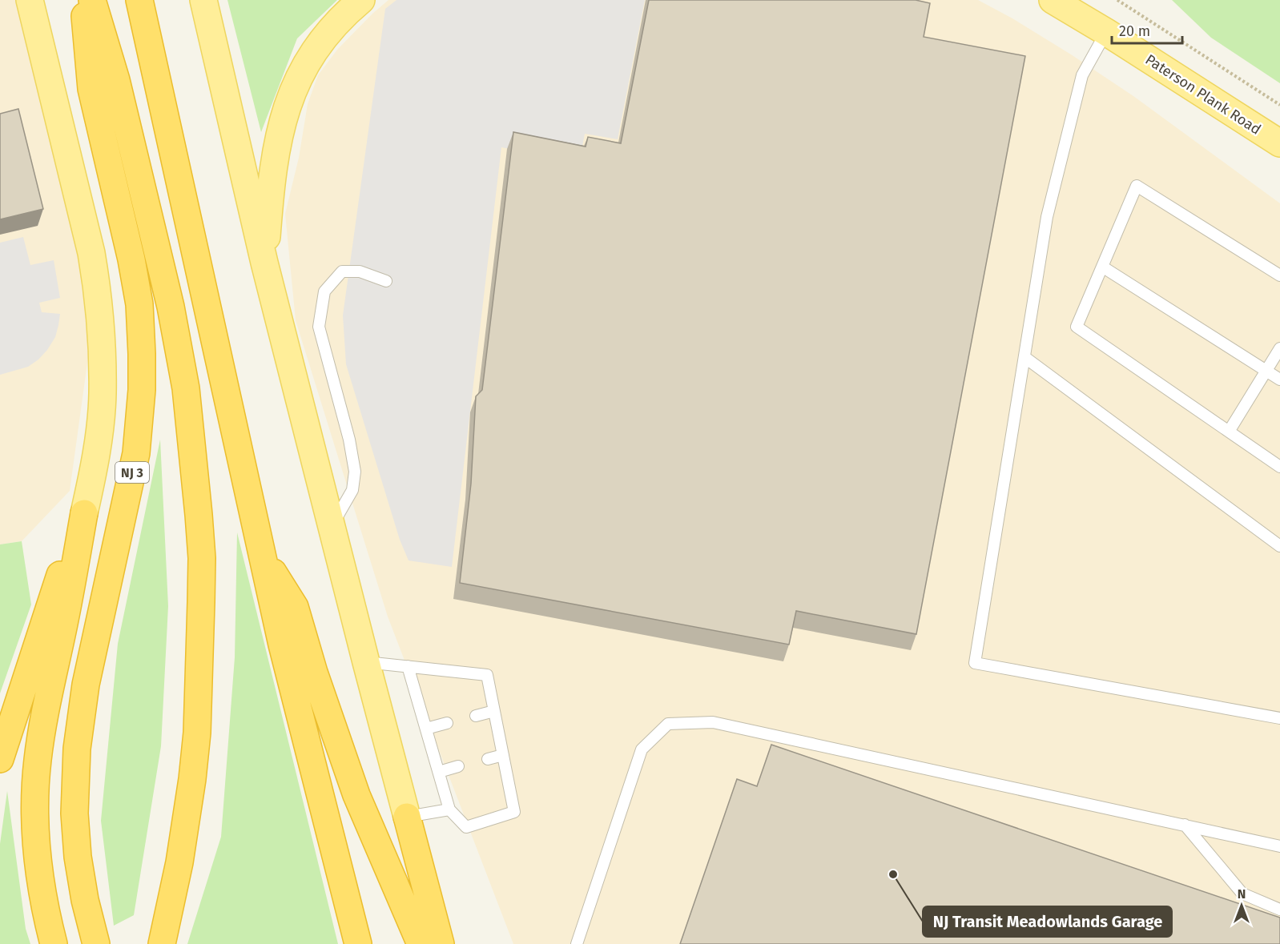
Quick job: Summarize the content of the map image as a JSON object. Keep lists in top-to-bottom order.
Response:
{
  "streets": {
    "highway": ["NJ 3"],
    "main road": ["Paterson Plank Road"]
  },
  "places": ["NJ Transit Meadowlands Garage"],
  "scale_bar": "20 m",
  "north": "top"
}
